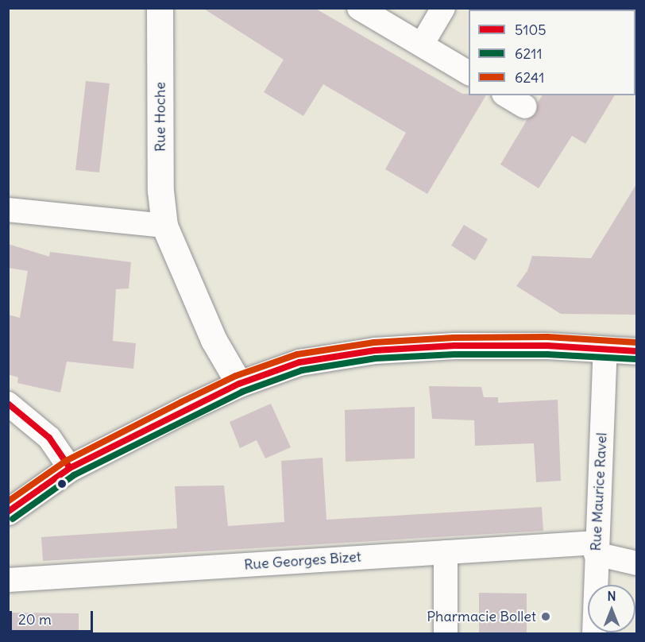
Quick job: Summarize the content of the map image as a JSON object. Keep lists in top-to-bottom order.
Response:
{
  "streets": {
    "street": ["Rue Hoche", "Rue Maurice Ravel", "Rue Georges Bizet"]
  },
  "crossings": [
    ["Rue Maurice Ravel", "Rue Georges Bizet"]
  ],
  "places": ["Pharmacie Bollet"],
  "lines": ["transit line 6241", "transit line 5105", "transit line 6211"],
  "legend": ["5105", "6211", "6241"],
  "scale_bar": "20 m",
  "north": "top"
}
